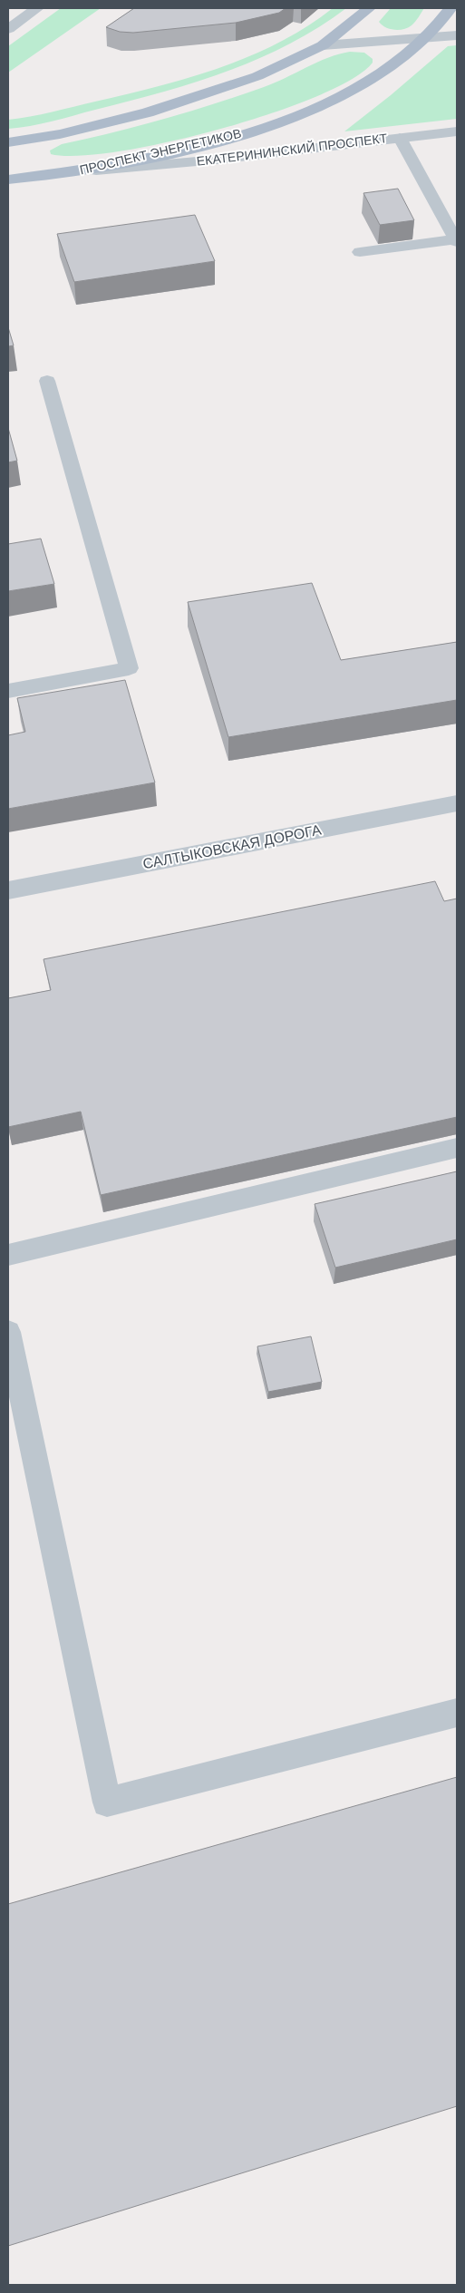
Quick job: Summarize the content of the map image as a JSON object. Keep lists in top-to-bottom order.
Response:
{
  "streets": {
    "main road": ["ПРОСПЕКТ ЭНЕРГЕТИКОВ"],
    "street": ["ЕКАТЕРИНИНСКИЙ ПРОСПЕКТ", "САЛТЫКОВСКАЯ ДОРОГА"]
  },
  "crossings": [
    ["ЕКАТЕРИНИНСКИЙ ПРОСПЕКТ", "ПРОСПЕКТ ЭНЕРГЕТИКОВ"]
  ]
}
